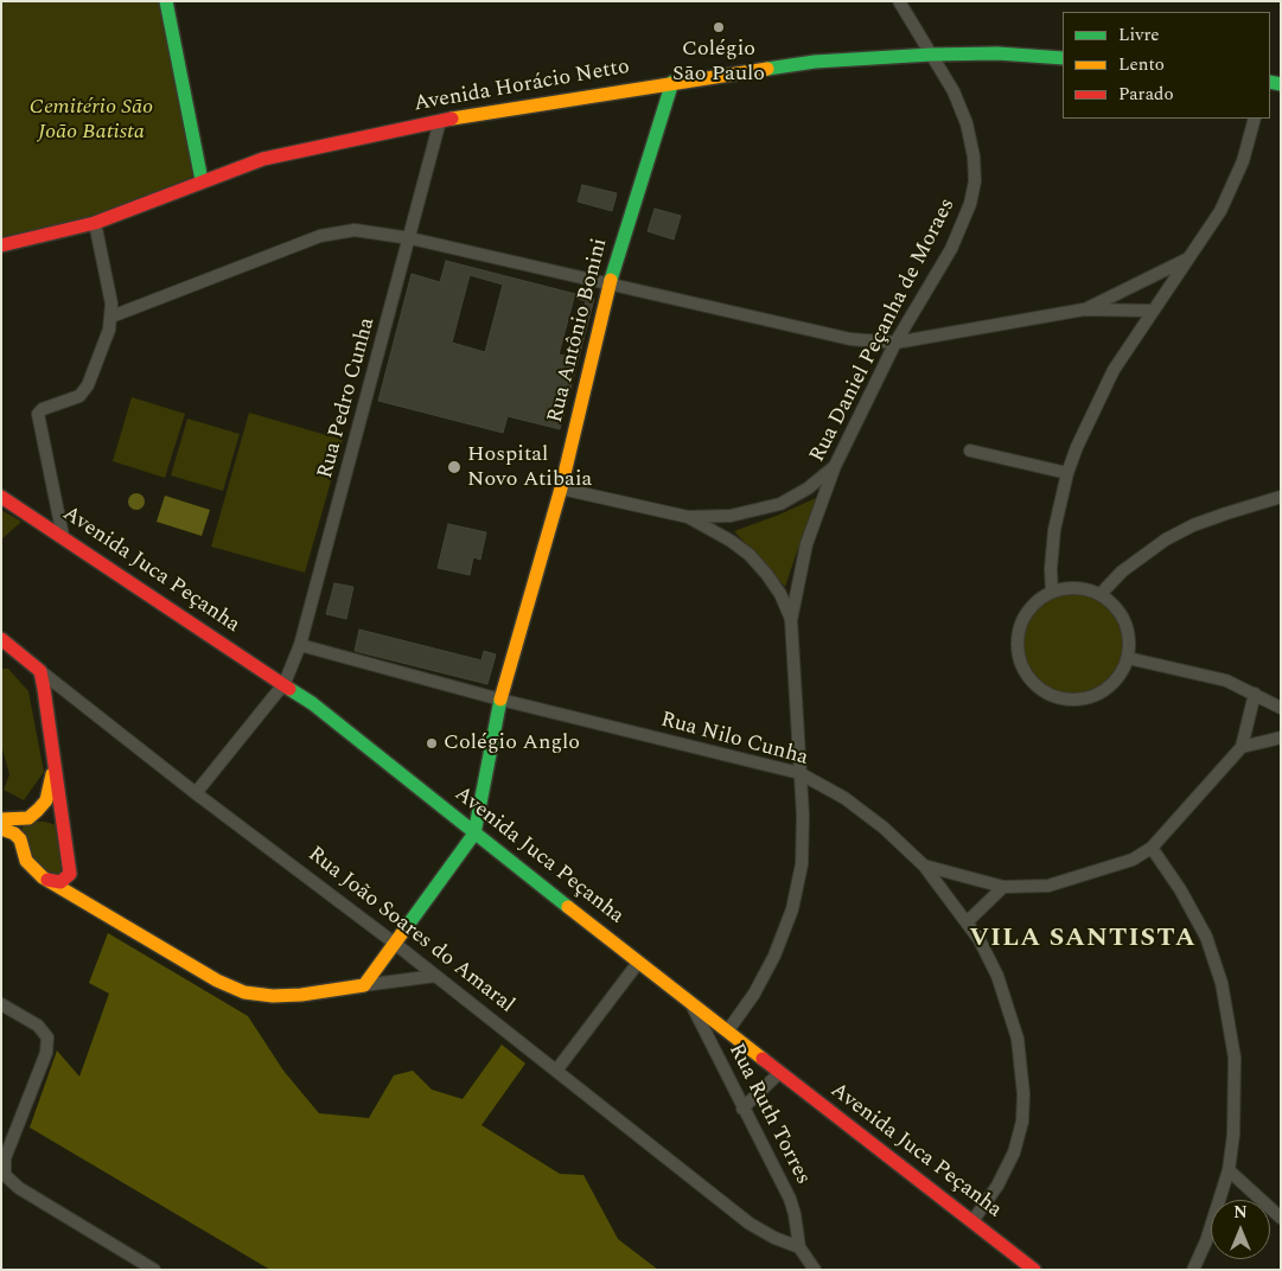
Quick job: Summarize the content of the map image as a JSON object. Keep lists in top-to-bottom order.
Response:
{
  "streets": {
    "main road": [
      "Avenida Horácio Netto",
      "Rua Antônio Bonini",
      "Avenida Juca Peçanha",
      "Rua João Soares do Amaral"
    ],
    "street": [
      "Rua Daniel Peçanha de Moraes",
      "Rua Pedro Cunha",
      "Rua Nilo Cunha",
      "Rua Ruth Torres"
    ]
  },
  "crossings": [
    ["Avenida Horácio Netto", "Rua Antônio Bonini"],
    ["Avenida Horácio Netto", "Rua Daniel Peçanha de Moraes"],
    ["Avenida Horácio Netto", "Rua Pedro Cunha"],
    ["Rua Antônio Bonini", "Avenida Juca Peçanha"],
    ["Rua Antônio Bonini", "Rua Nilo Cunha"],
    ["Rua Daniel Peçanha de Moraes", "Avenida Juca Peçanha"],
    ["Rua Daniel Peçanha de Moraes", "Rua Nilo Cunha"],
    ["Rua Pedro Cunha", "Avenida Juca Peçanha"],
    ["Rua Pedro Cunha", "Rua Nilo Cunha"],
    ["Rua Pedro Cunha", "Rua João Soares do Amaral"],
    ["Avenida Juca Peçanha", "Rua Nilo Cunha"],
    ["Avenida Juca Peçanha", "Rua Ruth Torres"],
    ["Rua João Soares do Amaral", "Rua Ruth Torres"]
  ],
  "districts": ["VILA SANTISTA"],
  "parks": ["Cemitério São João Batista"],
  "places": ["Colégio São Paulo", "Hospital Novo Atibaia", "Colégio Anglo"],
  "legend": ["Livre", "Lento", "Parado"],
  "north": "top"
}
